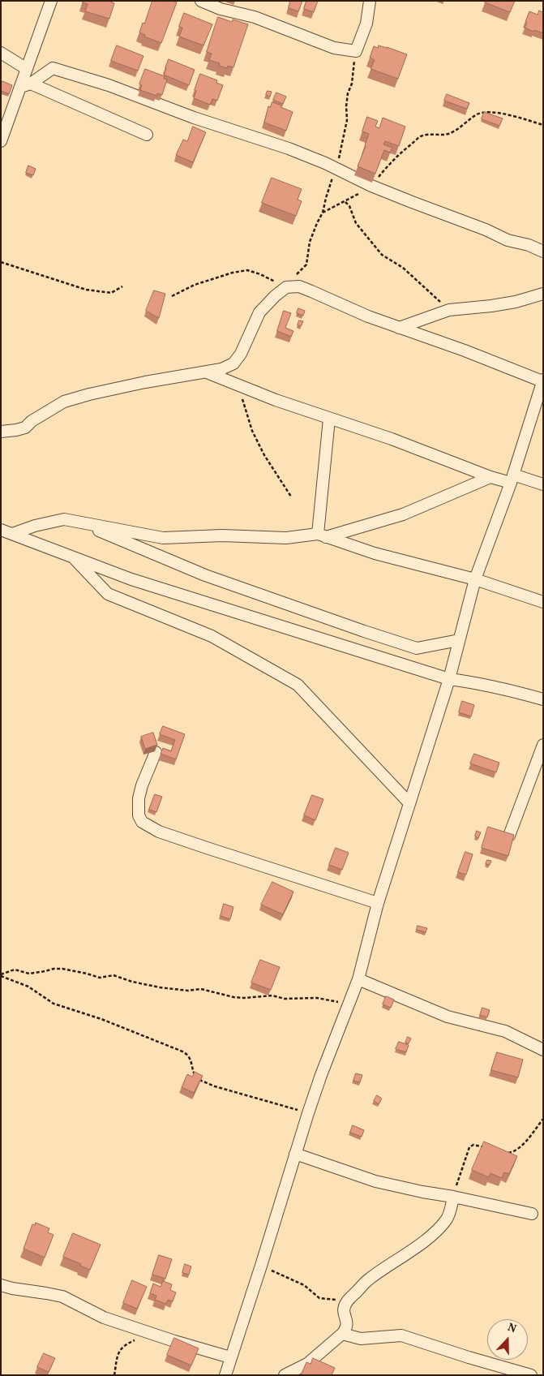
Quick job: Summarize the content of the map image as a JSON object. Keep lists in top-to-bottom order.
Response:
{
  "north": "top"
}
